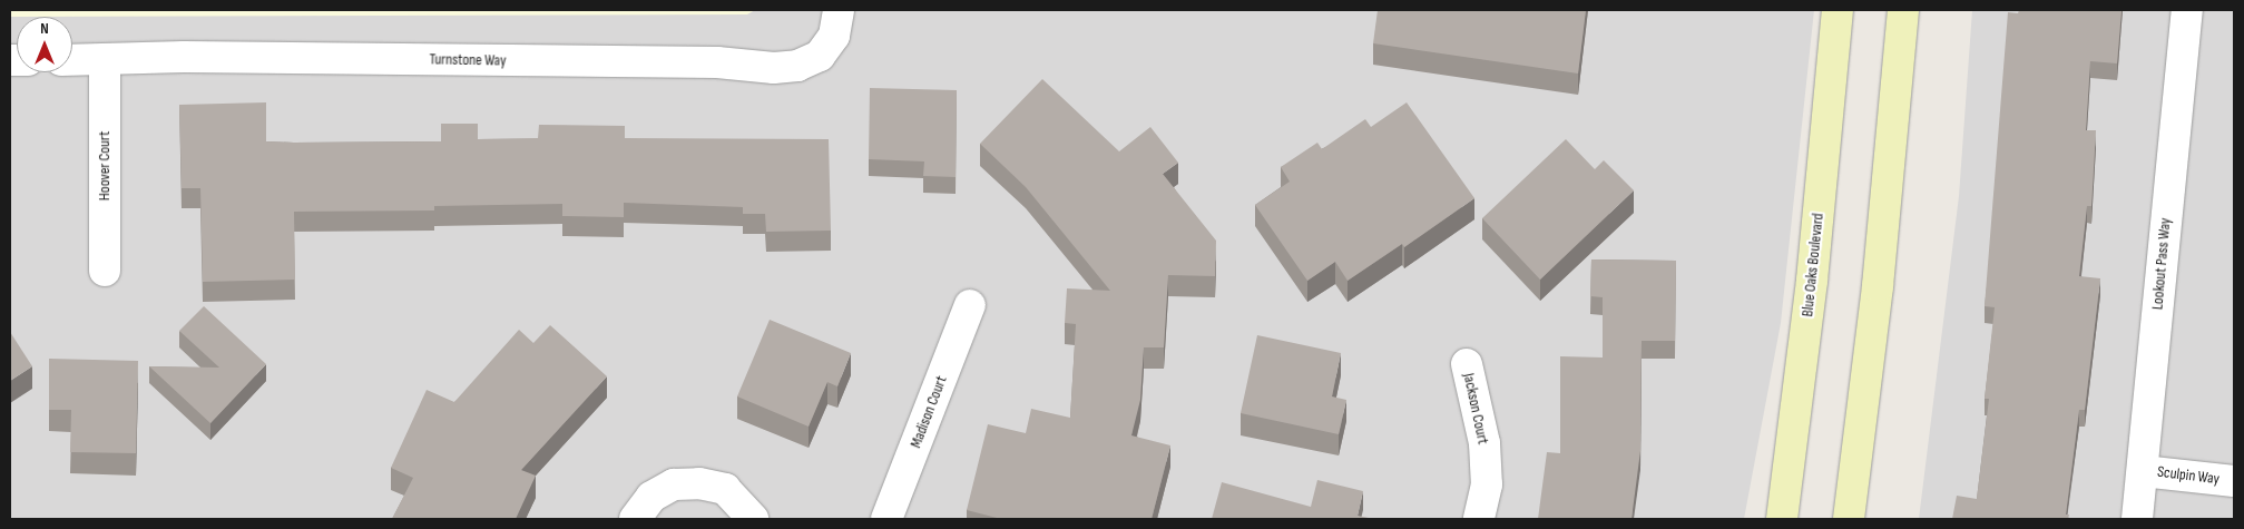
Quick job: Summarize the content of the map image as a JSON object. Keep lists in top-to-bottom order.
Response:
{
  "streets": {
    "main road": ["Blue Oaks Boulevard"],
    "street": [
      "Turnstone Way",
      "Hoover Court",
      "Lookout Pass Way",
      "Jackson Court",
      "Madison Court",
      "Sculpin Way"
    ]
  },
  "crossings": [
    ["Turnstone Way", "Hoover Court"],
    ["Lookout Pass Way", "Sculpin Way"]
  ],
  "north": "top"
}
